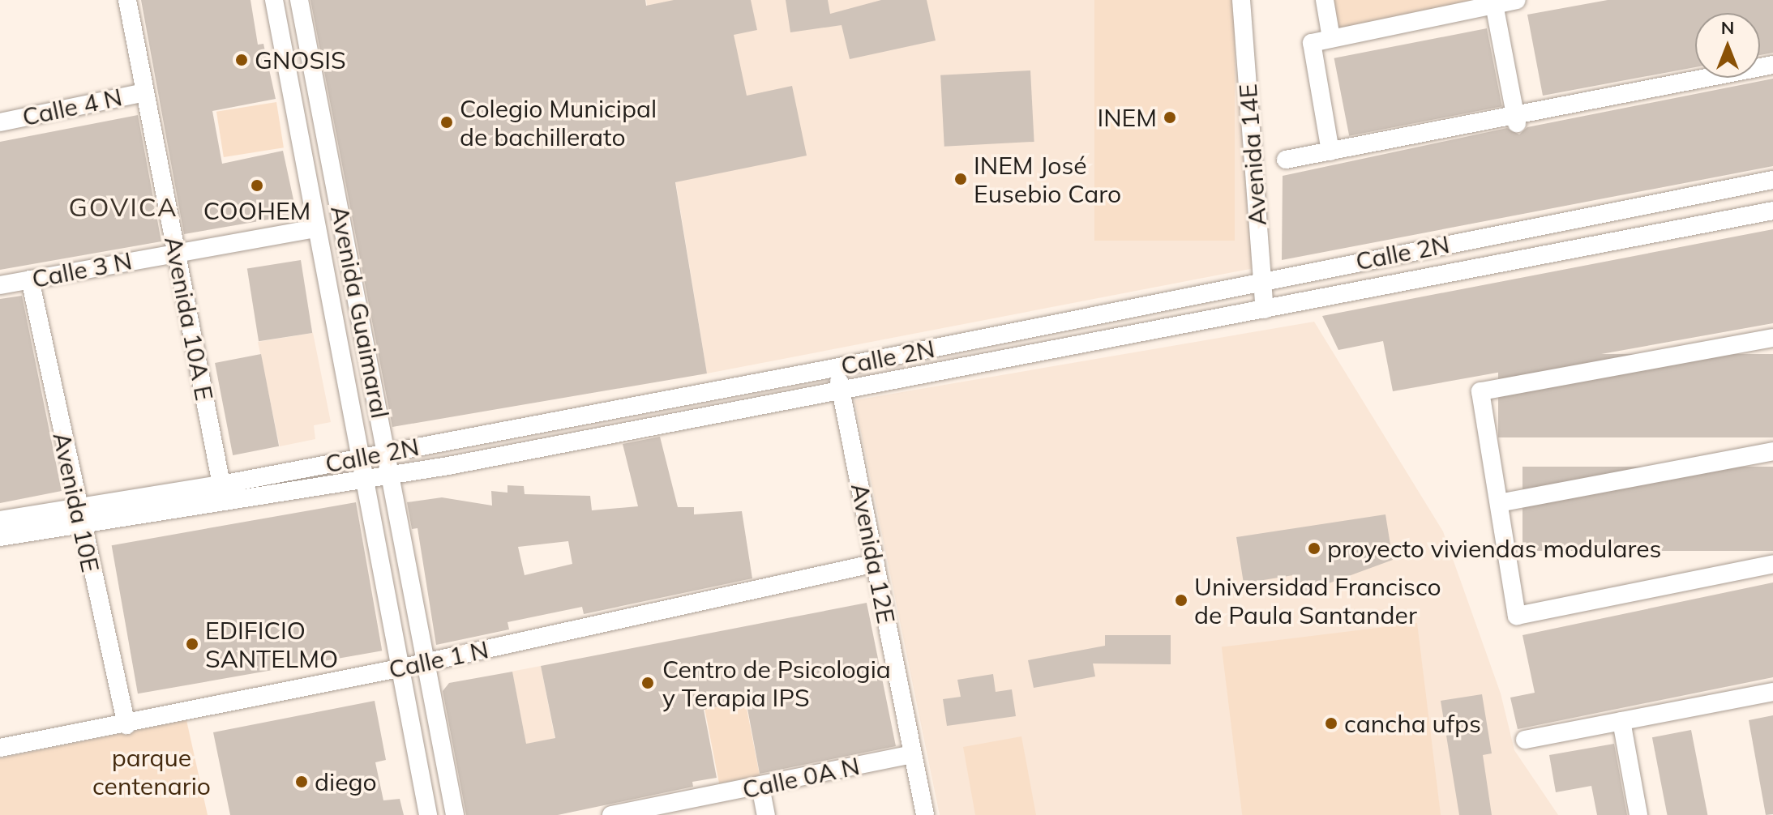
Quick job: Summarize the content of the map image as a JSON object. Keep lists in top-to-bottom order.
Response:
{
  "streets": {
    "street": [
      "Calle 4 N",
      "Avenida 14E",
      "Calle 2N",
      "Calle 3 N",
      "Avenida Guaimaral",
      "Avenida 10A E",
      "Avenida 10E",
      "Avenida 12E",
      "Calle 1 N",
      "Calle 0A N"
    ]
  },
  "crossings": [
    ["Calle 4 N", "Avenida 10A E"],
    ["Avenida 14E", "Calle 2N"],
    ["Calle 2N", "Avenida Guaimaral"],
    ["Calle 2N", "Avenida 10A E"],
    ["Calle 2N", "Avenida 10E"],
    ["Calle 2N", "Avenida 12E"],
    ["Calle 3 N", "Avenida Guaimaral"],
    ["Calle 3 N", "Avenida 10A E"],
    ["Calle 3 N", "Avenida 10E"],
    ["Avenida Guaimaral", "Calle 1 N"],
    ["Avenida 10E", "Calle 1 N"],
    ["Avenida 12E", "Calle 1 N"],
    ["Avenida 12E", "Calle 0A N"]
  ],
  "districts": ["GOVICA"],
  "parks": ["parque centenario"],
  "places": [
    "GNOSIS",
    "INEM",
    "Colegio Municipal de bachillerato",
    "INEM José Eusebio Caro",
    "COOHEM",
    "proyecto viviendas modulares",
    "Universidad Francisco de Paula Santander",
    "EDIFICIO SANTELMO",
    "Centro de Psicologia y Terapia IPS",
    "cancha ufps",
    "diego"
  ],
  "north": "top"
}
